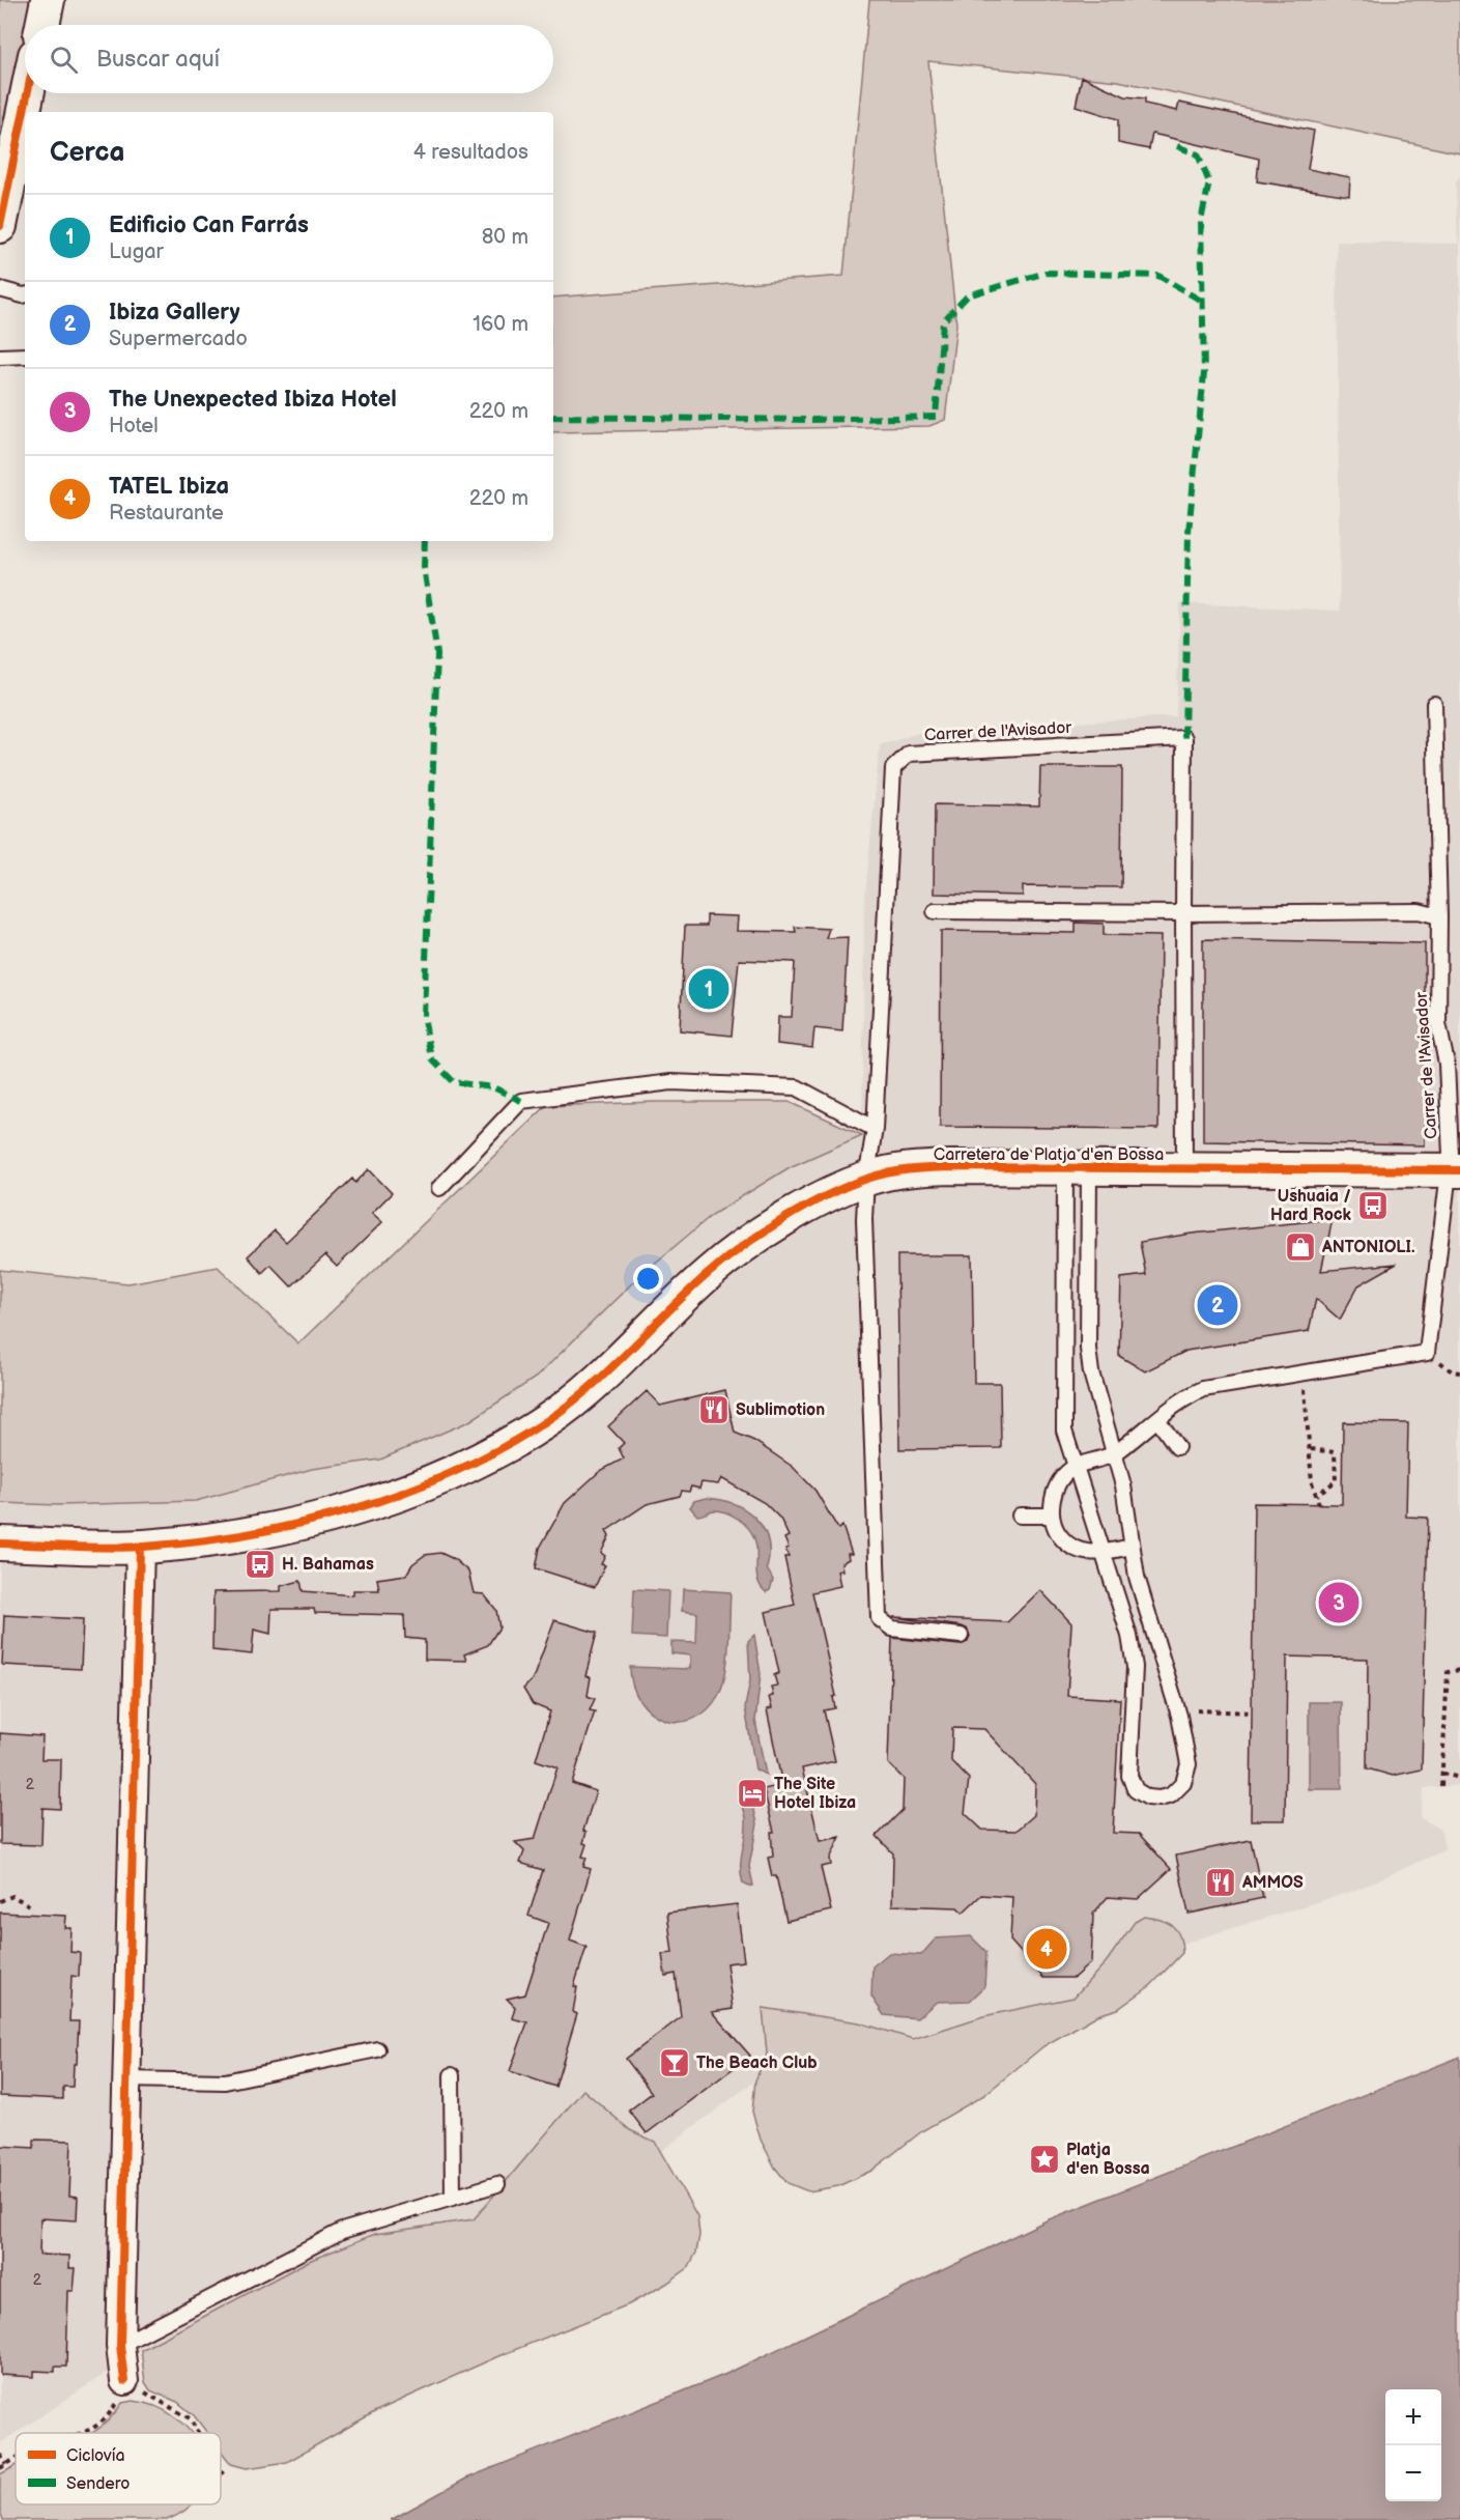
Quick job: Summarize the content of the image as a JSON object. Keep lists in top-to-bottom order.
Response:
{
  "streets": {
    "street": ["Carretera de Platja d'en Bossa"],
    "lane": ["Carrer de l'Avisador"]
  },
  "crossings": [
    ["Carrer de l'Avisador", "Carretera de Platja d'en Bossa"]
  ],
  "places": {
    "bus stop": ["Ushuaia / Hard Rock", "H. Bahamas"],
    "shop": ["ANTONIOLI."],
    "restaurant": ["Sublimotion", "AMMOS"],
    "hotel": ["The Site Hotel Ibiza"],
    "bar": ["The Beach Club"],
    "place": ["Platja d'en Bossa"]
  },
  "house_numbers": ["2", "2"],
  "legend": ["Ciclovía", "Sendero"],
  "page": {
    "search": "Buscar aquí",
    "heading": ["Cerca", "4 resultados"],
    "list": [
      {
        "mark": "1",
        "name": "Edificio Can Farrás",
        "note": "Lugar",
        "value": "80 m"
      },
      {
        "mark": "2",
        "name": "Ibiza Gallery",
        "note": "Supermercado",
        "value": "160 m"
      },
      {
        "mark": "3",
        "name": "The Unexpected Ibiza Hotel",
        "note": "Hotel",
        "value": "220 m"
      },
      {
        "mark": "4",
        "name": "TATEL Ibiza",
        "note": "Restaurante",
        "value": "220 m"
      }
    ],
    "pins": [
      "1",
      "2",
      "3",
      "4"
    ],
    "map_buttons": ["+", "−"]
  }
}
